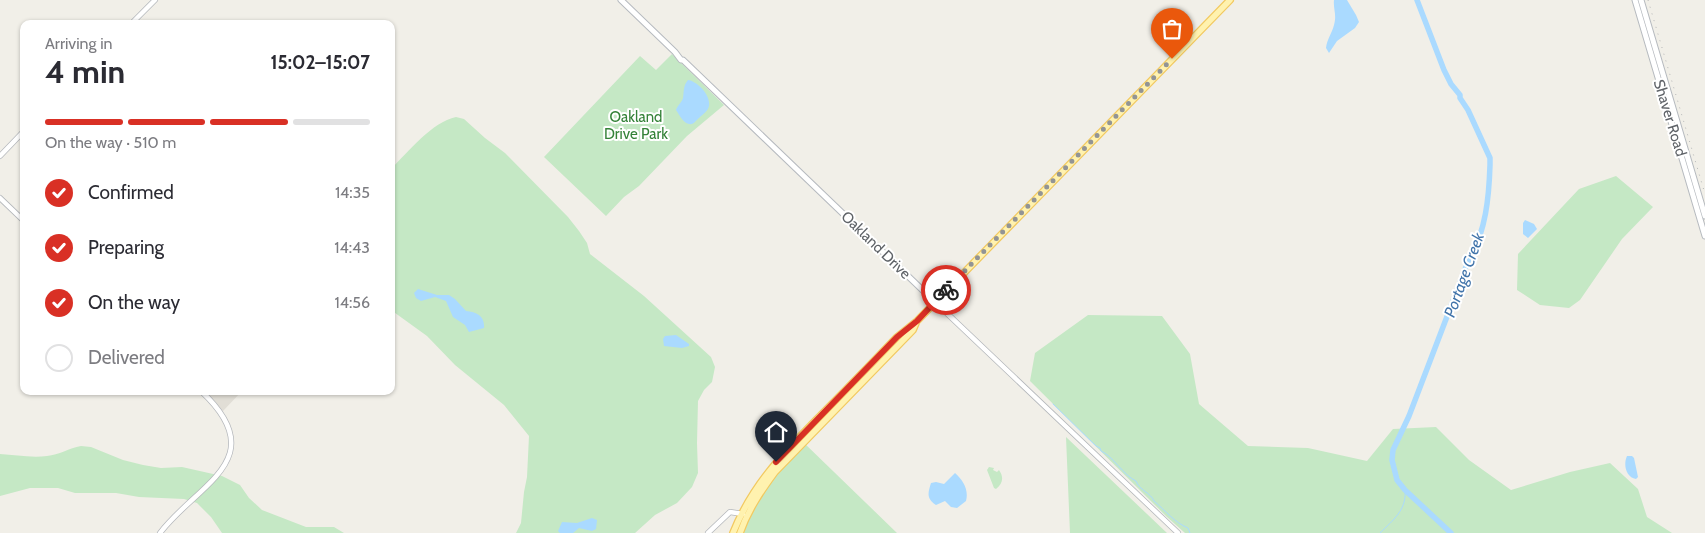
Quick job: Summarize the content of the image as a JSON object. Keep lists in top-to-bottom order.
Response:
{
  "streets": {
    "main road": ["Shaver Road", "Oakland Drive"]
  },
  "water": ["Portage Creek"],
  "parks": ["Oakland Drive Park"],
  "page": {
    "heading": ["4 min", "Arriving in", "15:02–15:07"],
    "bar": "On the way · 510 m",
    "list": [
      ["Confirmed", "14:35"],
      ["Preparing", "14:43"],
      ["On the way", "14:56"],
      "Delivered"
    ]
  }
}
